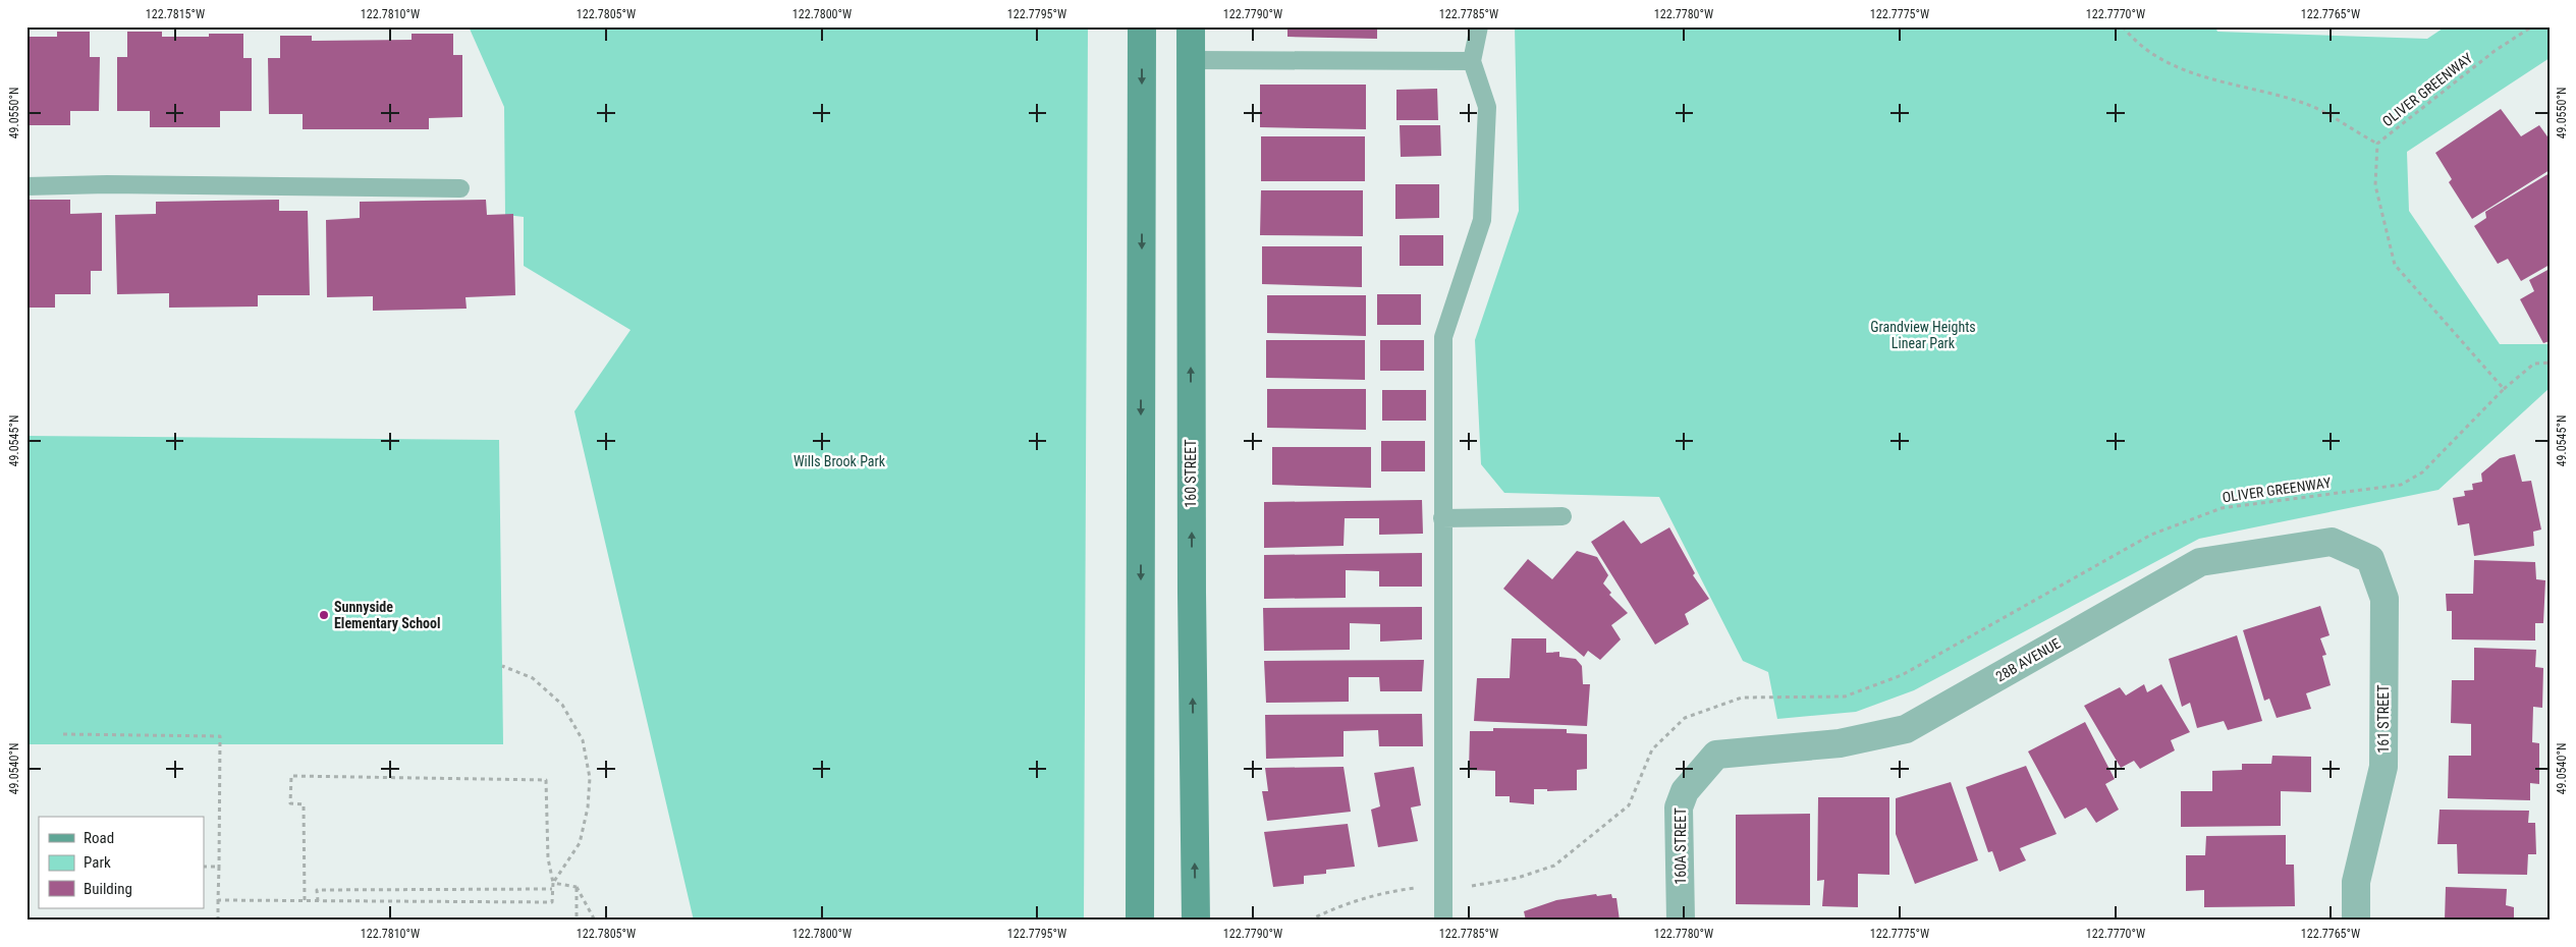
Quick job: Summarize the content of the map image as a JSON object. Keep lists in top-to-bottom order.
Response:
{
  "streets": {
    "main road": ["160 STREET"],
    "street": ["28B AVENUE", "161 STREET", "160A STREET"],
    "path": ["OLIVER GREENWAY"]
  },
  "crossings": [
    ["28B AVENUE", "161 STREET"],
    ["28B AVENUE", "160A STREET"]
  ],
  "parks": ["Grandview Heights Linear Park", "Wills Brook Park"],
  "places": ["Sunnyside Elementary School"],
  "legend": ["Road", "Park", "Building"],
  "coordinates": [
    "122.7815°W",
    "122.7810°W",
    "122.7805°W",
    "122.7800°W",
    "122.7795°W",
    "122.7790°W",
    "122.7785°W",
    "122.7780°W",
    "122.7775°W",
    "122.7770°W",
    "122.7765°W",
    "49.0550°N",
    "49.0545°N",
    "49.0540°N"
  ]
}
